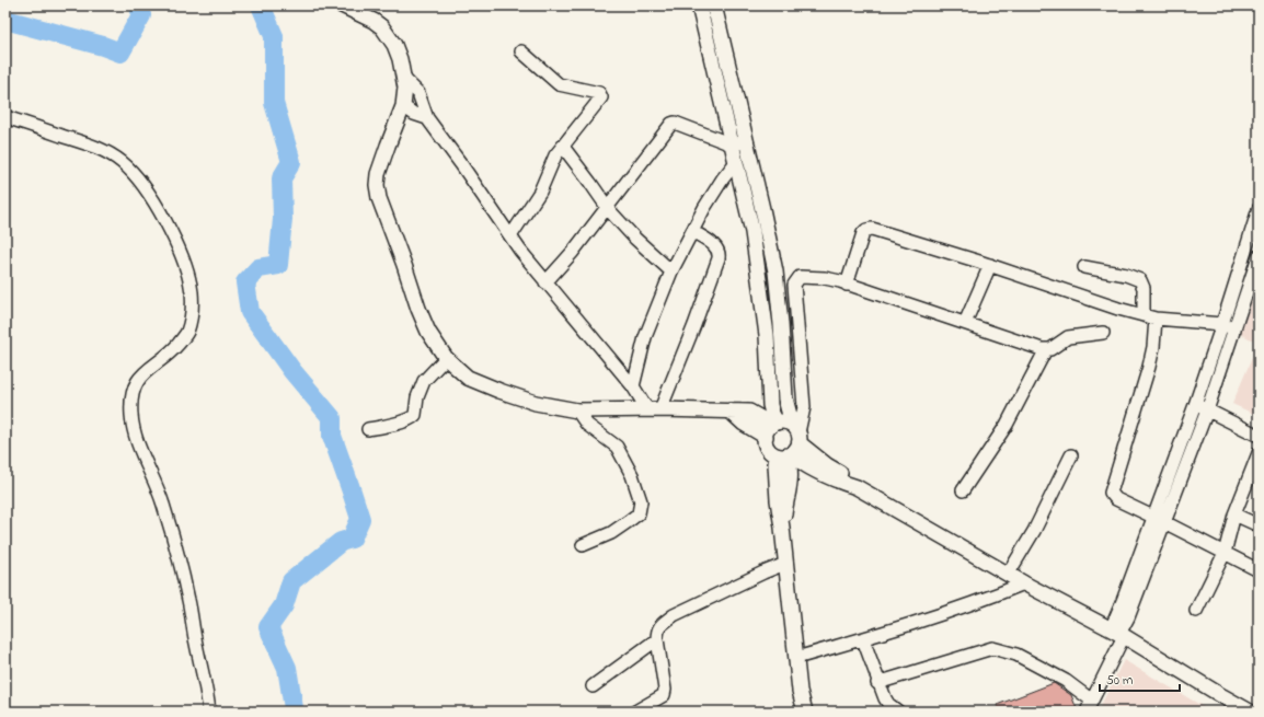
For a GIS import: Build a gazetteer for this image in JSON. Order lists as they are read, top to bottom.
{
  "scale_bar": "50 m"
}
